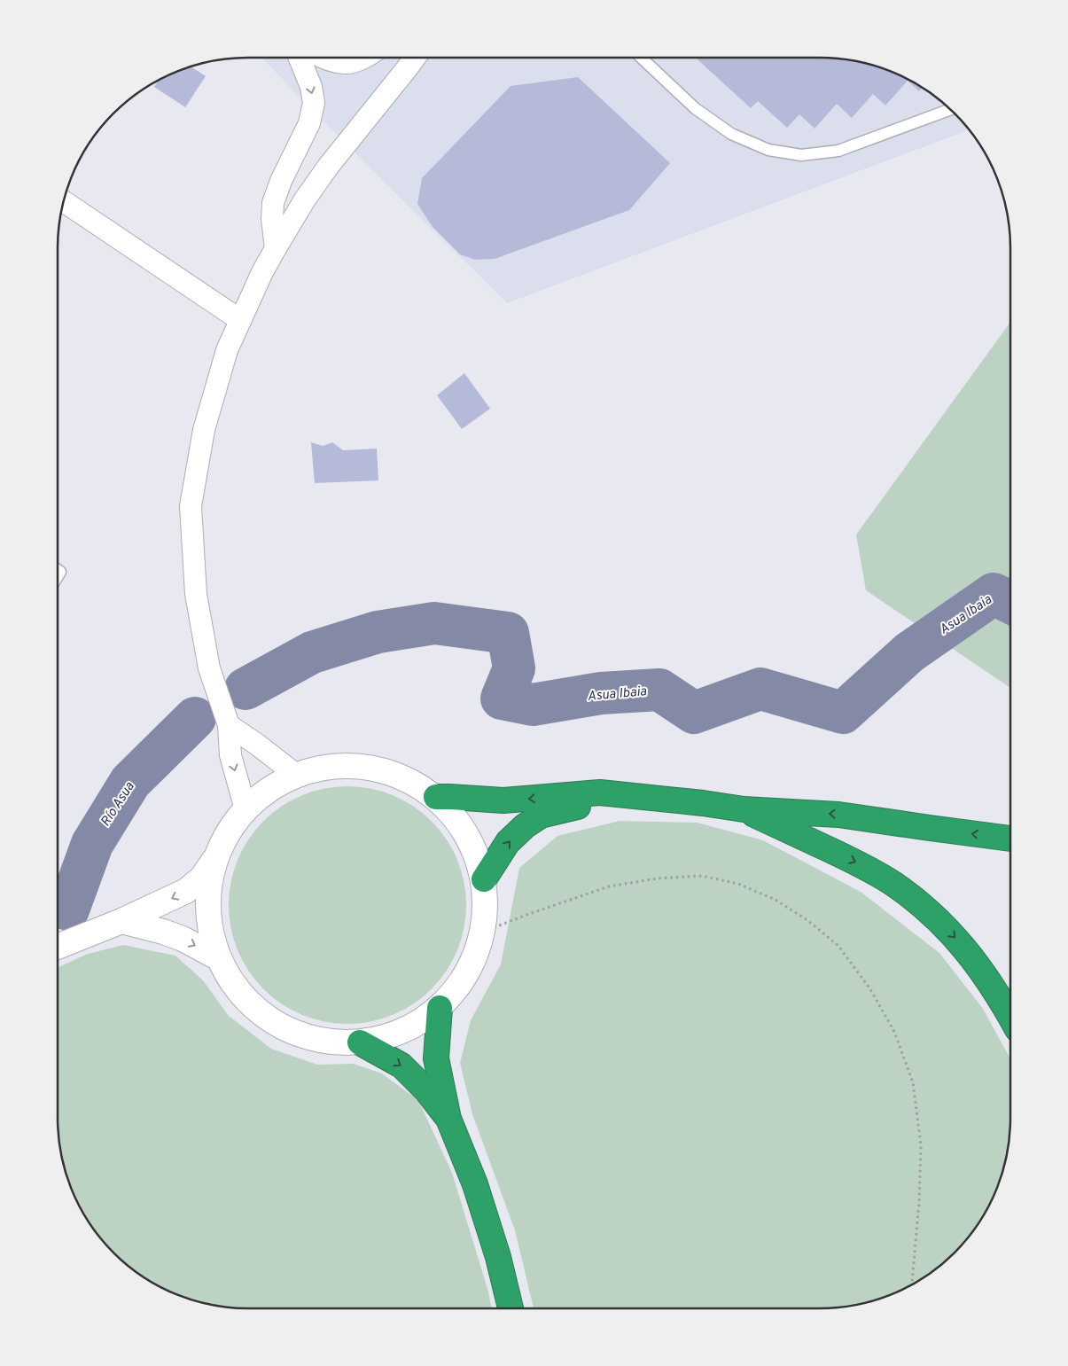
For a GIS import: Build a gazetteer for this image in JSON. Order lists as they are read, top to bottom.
{
  "water": ["Asua Ibaia", "Río Asua"]
}
